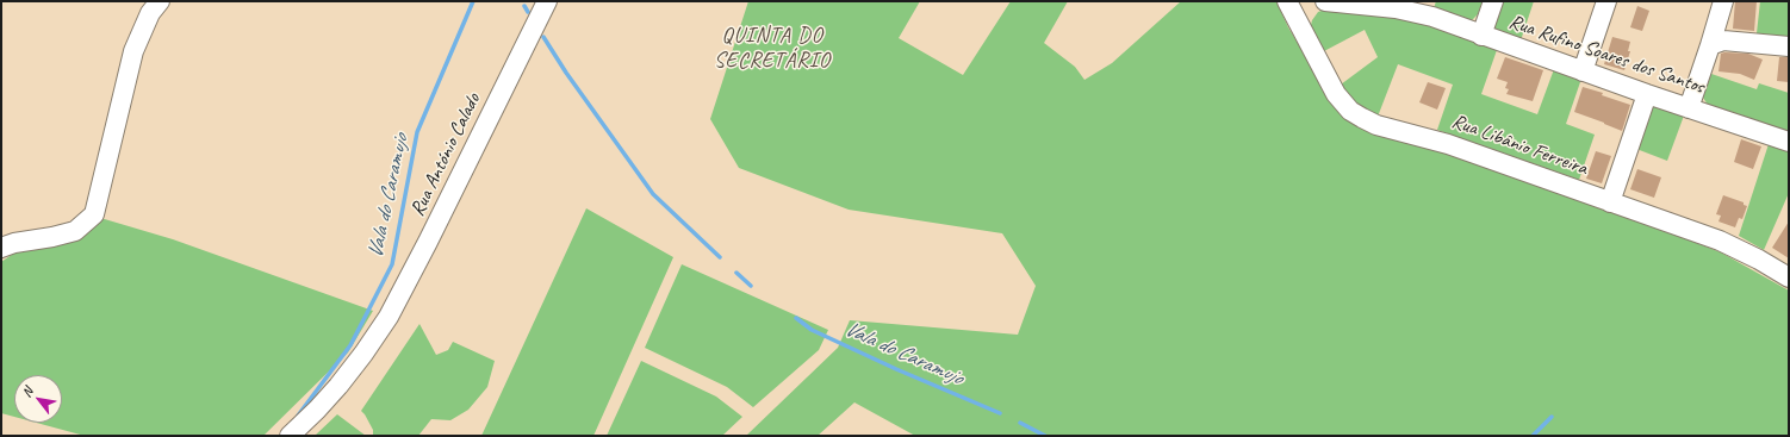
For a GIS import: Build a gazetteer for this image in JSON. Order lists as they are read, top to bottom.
{
  "streets": {
    "street": ["Rua Rufino Soares dos Santos", "Rua Libânio Ferreira", "Rua António Calado"]
  },
  "districts": ["QUINTA DO SECRETÁRIO"],
  "water": ["Vala do Caramujo"],
  "north": "top left"
}
